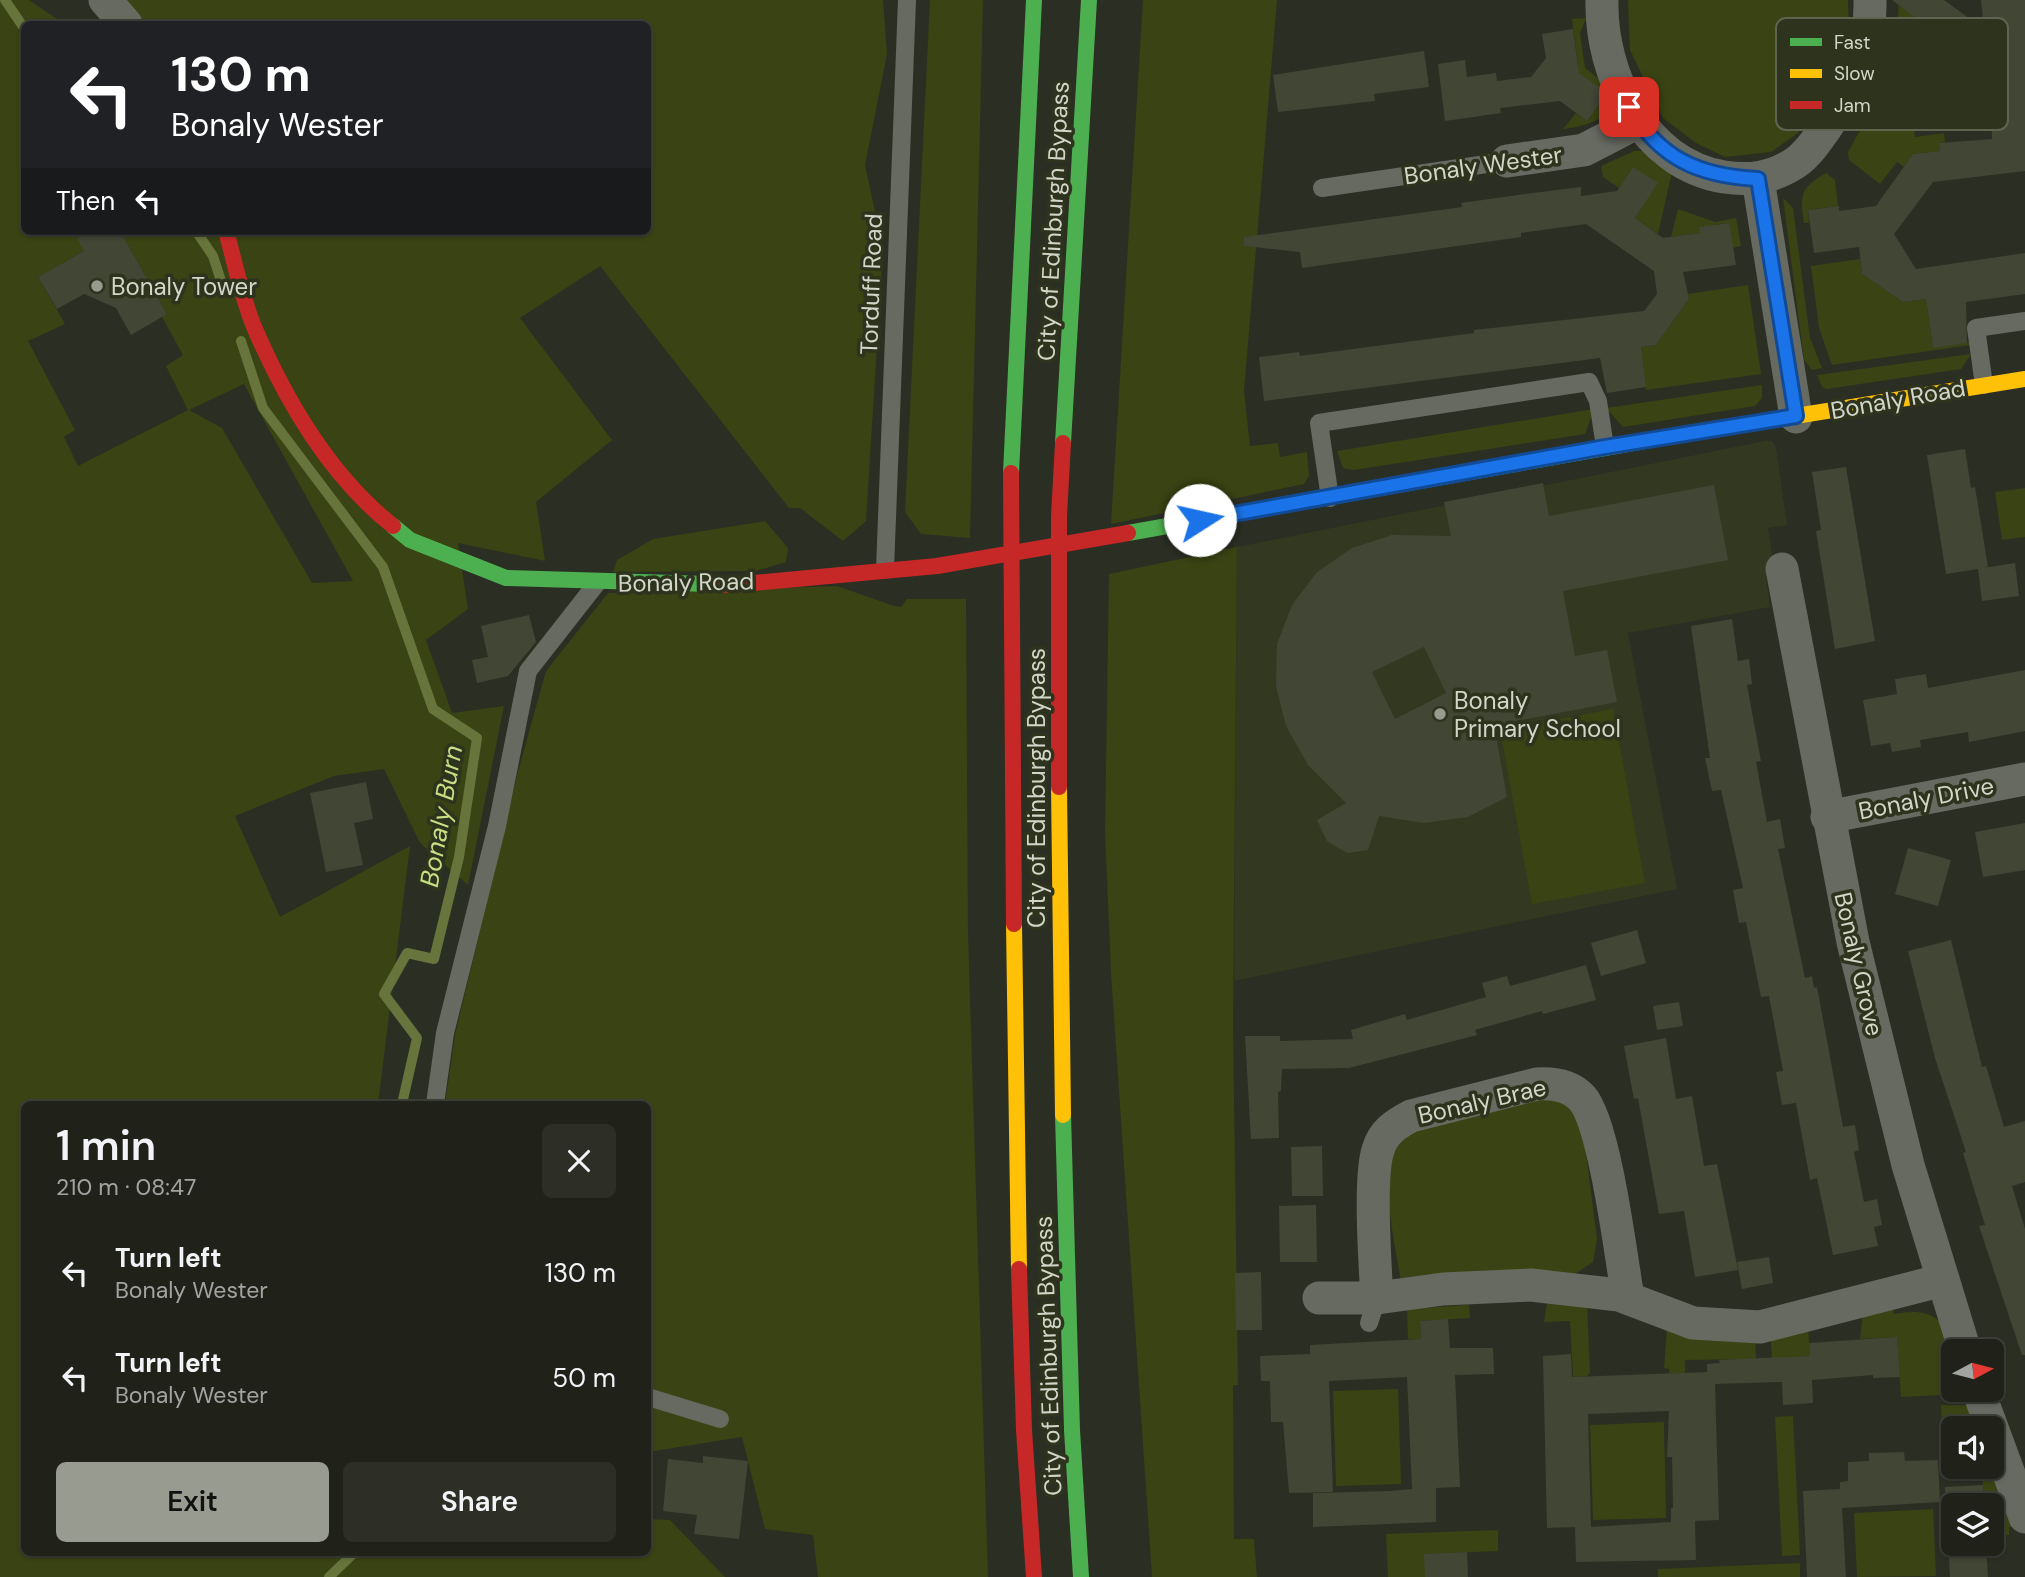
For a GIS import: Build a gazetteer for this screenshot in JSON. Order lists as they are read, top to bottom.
{
  "streets": {
    "main road": ["City of Edinburgh Bypass", "Bonaly Road"],
    "street": [
      "Bonaly Wester",
      "Bonaly Drive",
      "Bonaly Grove",
      "Bonaly Brae"
    ],
    "lane": ["Torduff Road"]
  },
  "crossings": [
    ["Torduff Road", "Bonaly Road"],
    ["Bonaly Drive", "Bonaly Grove"]
  ],
  "water": ["Bonaly Burn"],
  "places": ["Bonaly Tower", "Bonaly Primary School"],
  "legend": ["Fast", "Slow", "Jam"],
  "north": "right",
  "page": {
    "turn": ["130 m", "Bonaly Wester"],
    "then": "Then",
    "heading": ["1 min", "210 m · 08:47"],
    "list": [
      {
        "name": "Turn left",
        "note": "Bonaly Wester",
        "value": "130 m"
      },
      {
        "name": "Turn left",
        "note": "Bonaly Wester",
        "value": "50 m"
      }
    ],
    "buttons": ["Exit", "Share"]
  }
}
